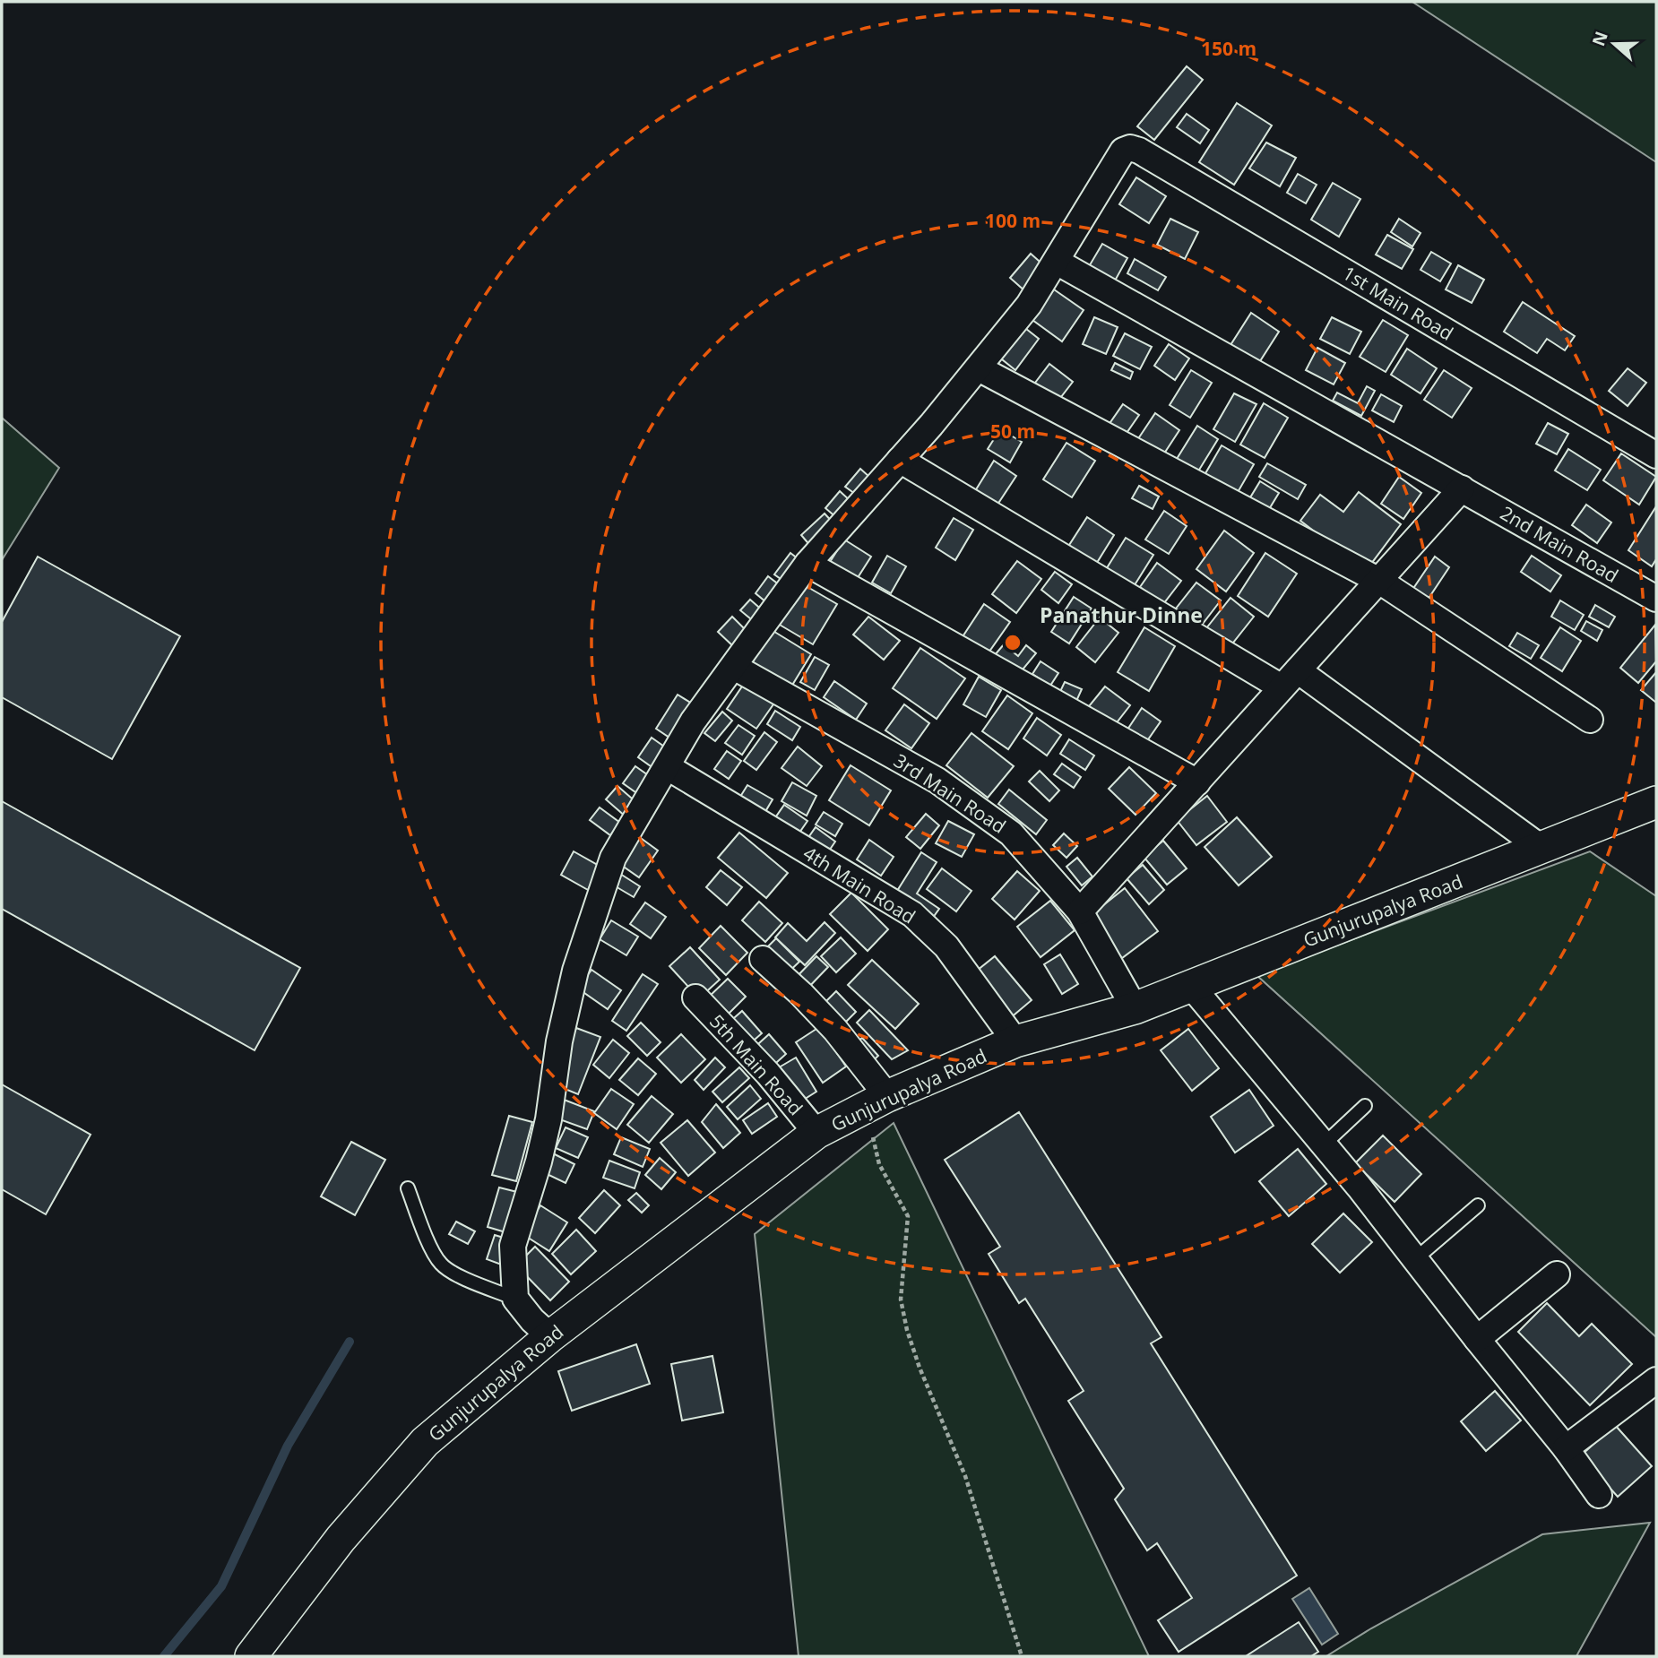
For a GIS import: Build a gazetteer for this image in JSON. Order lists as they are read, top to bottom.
{
  "streets": {
    "street": [
      "1st Main Road",
      "2nd Main Road",
      "3rd Main Road",
      "4th Main Road",
      "Gunjurupalya Road",
      "5th Main Road"
    ]
  },
  "crossings": [
    ["1st Main Road", "2nd Main Road"],
    ["3rd Main Road", "Gunjurupalya Road"],
    ["4th Main Road", "Gunjurupalya Road"],
    ["Gunjurupalya Road", "5th Main Road"]
  ],
  "districts": ["Panathur Dinne"],
  "north": "left",
  "rings": ["150 m", "100 m", "50 m"]
}
